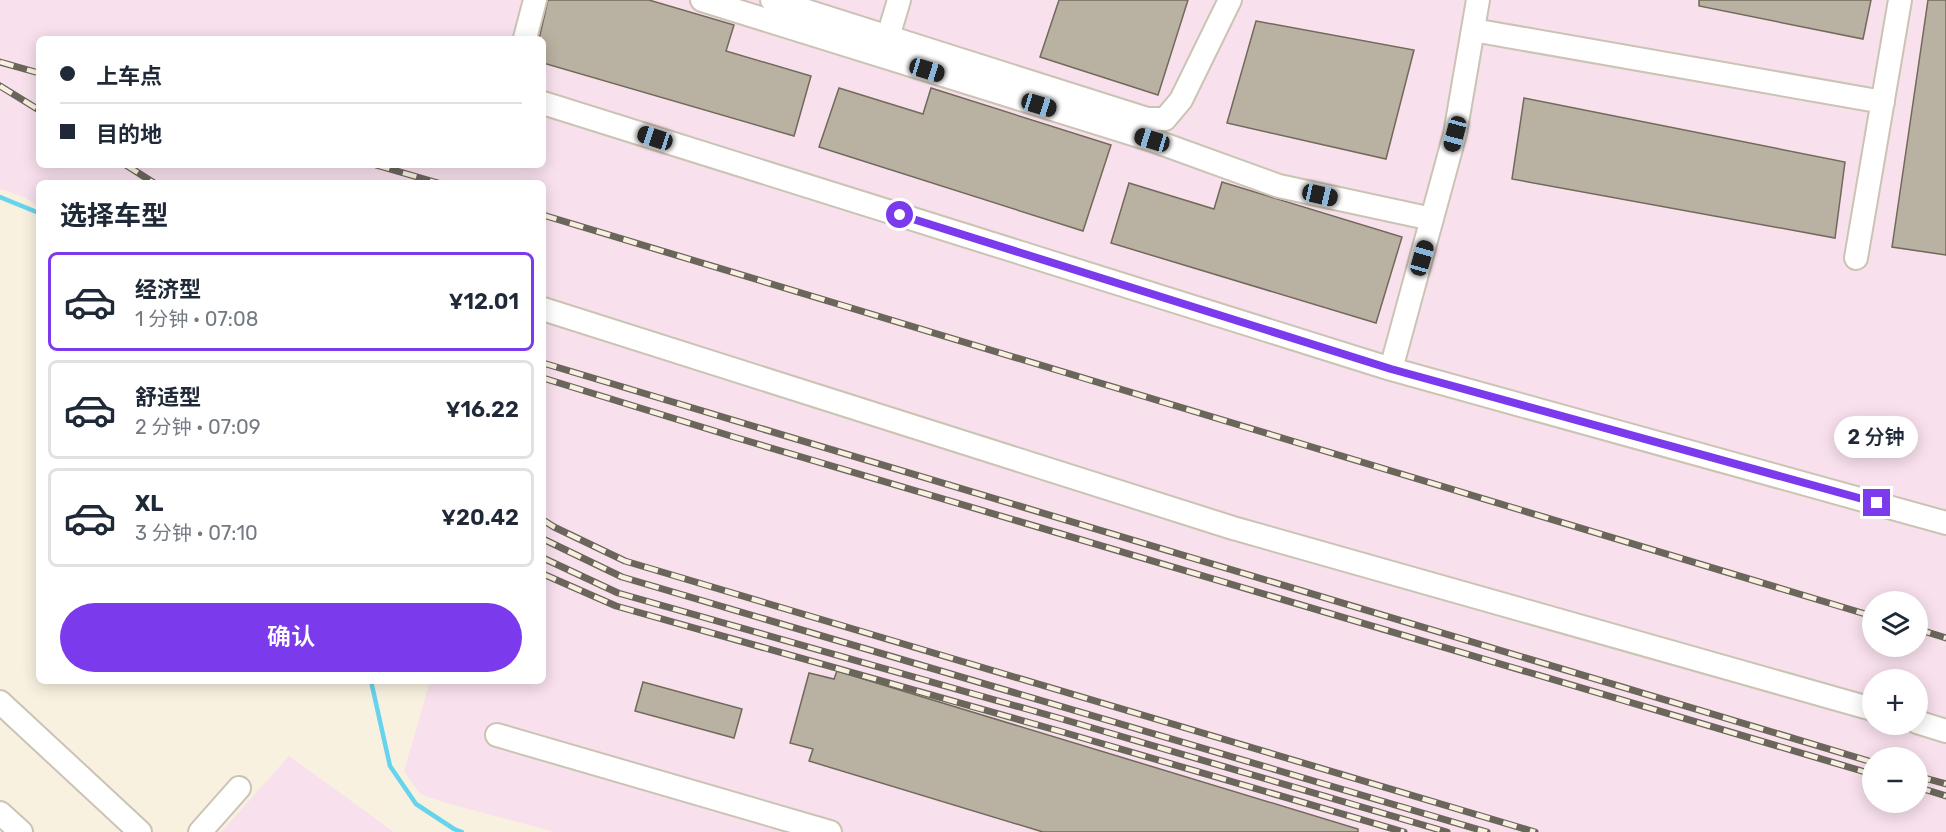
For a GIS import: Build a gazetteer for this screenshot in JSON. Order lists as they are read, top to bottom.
{
  "page": {
    "banner": ["上车点", "目的地"],
    "heading": "选择车型",
    "list": [
      {
        "name": "经济型",
        "note": "1 分钟 · 07:08",
        "value": "¥12.01"
      },
      {
        "name": "舒适型",
        "note": "2 分钟 · 07:09",
        "value": "¥16.22"
      },
      {
        "name": "XL",
        "note": "3 分钟 · 07:10",
        "value": "¥20.42"
      }
    ],
    "bubble": "2 分钟",
    "map_buttons": ["+", "−"],
    "buttons": "确认"
  }
}
